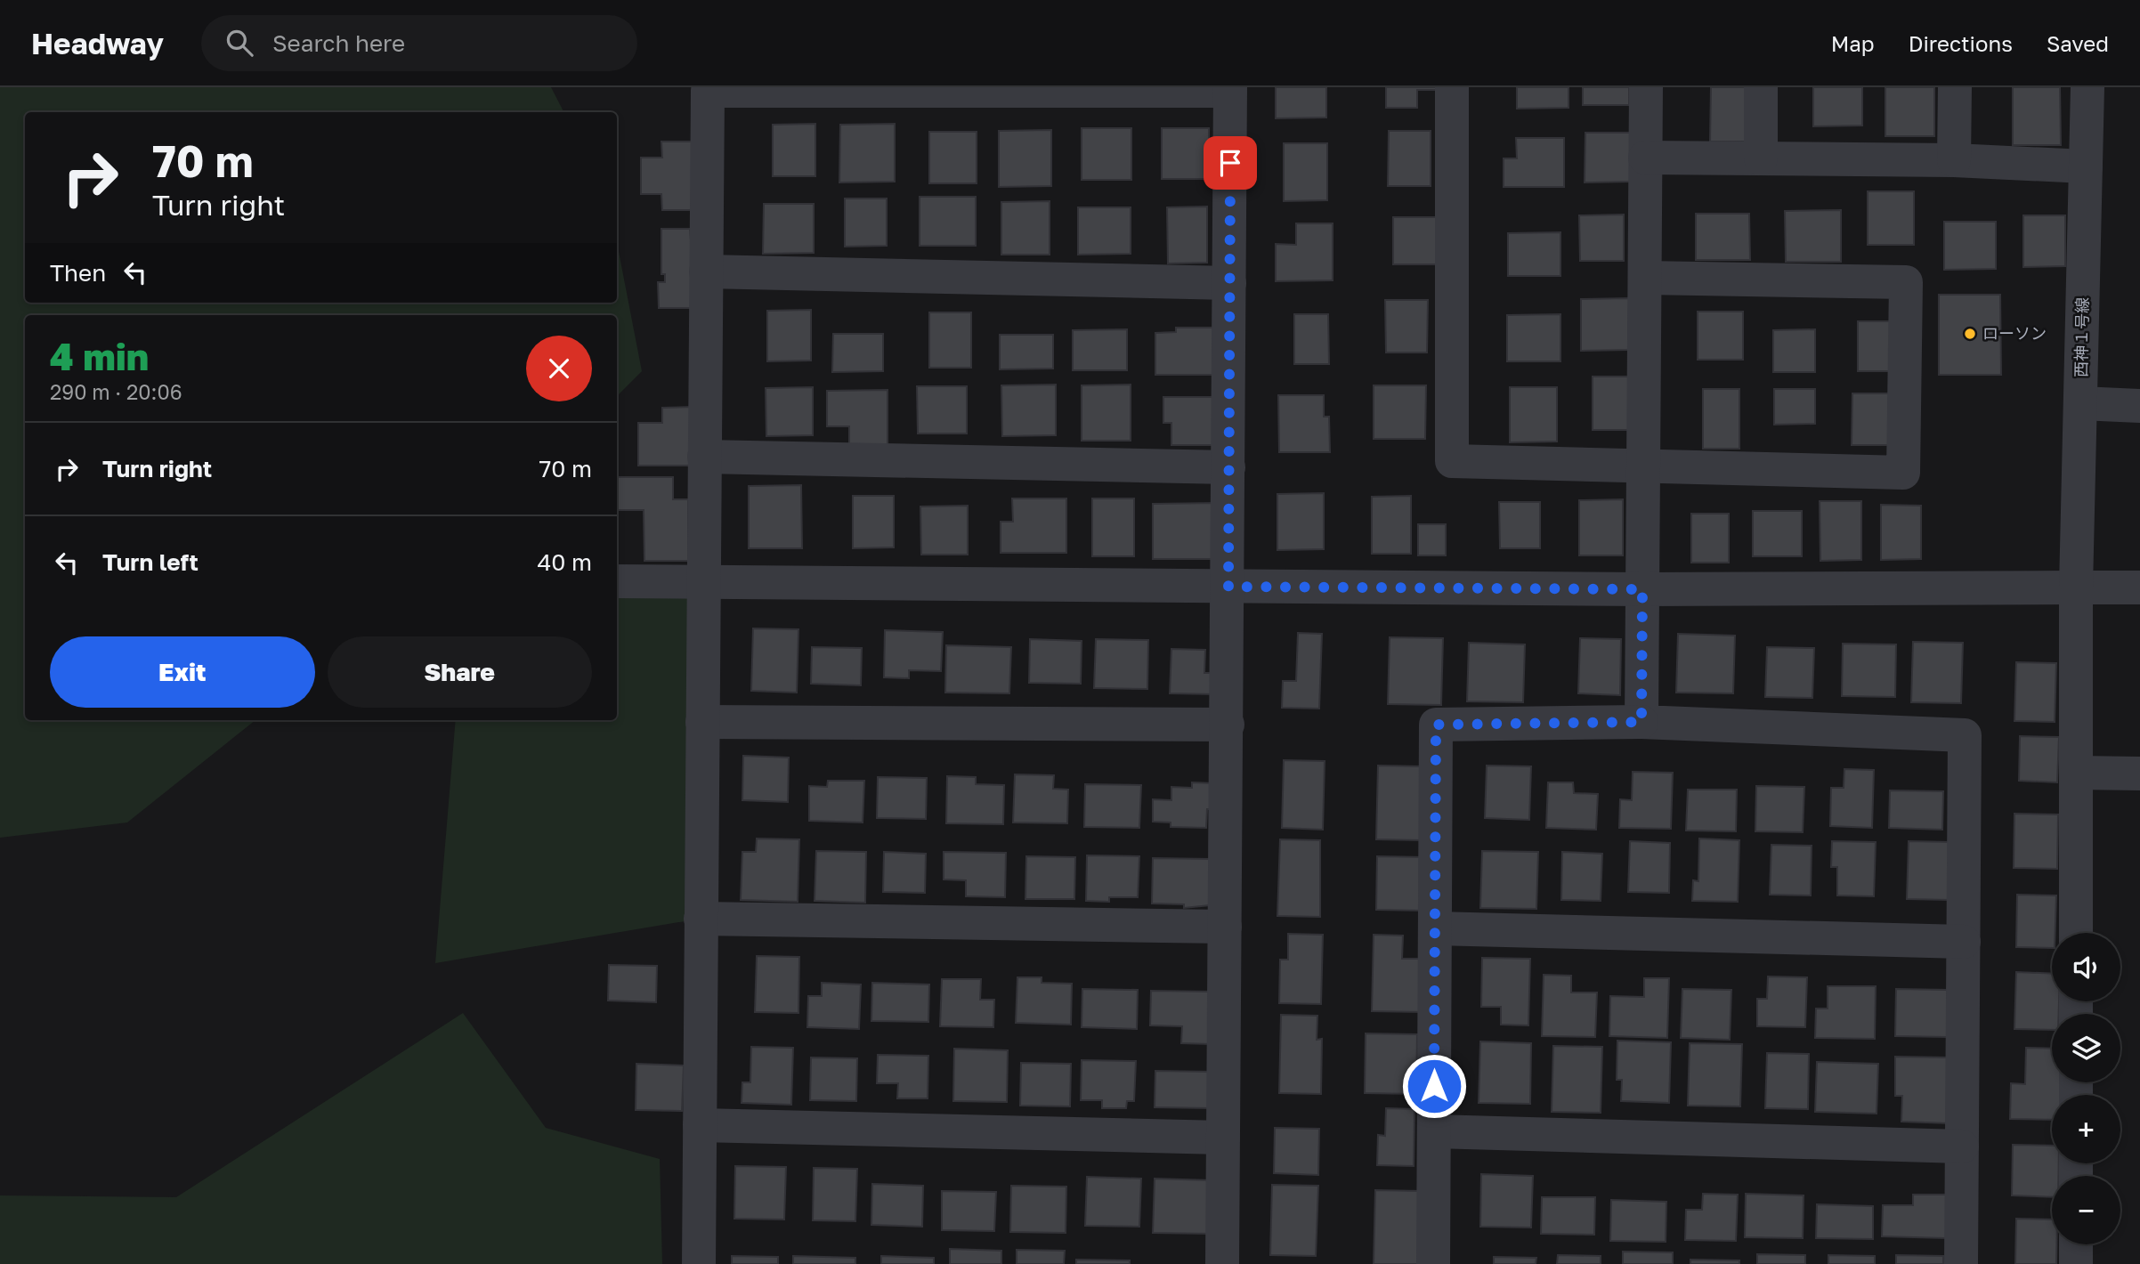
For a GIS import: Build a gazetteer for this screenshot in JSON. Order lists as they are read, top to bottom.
{
  "streets": {
    "street": ["西神１号線"]
  },
  "places": ["ローソン"],
  "page": {
    "header": "Headway",
    "search": "Search here",
    "nav": ["Map", "Directions", "Saved"],
    "turn": ["70 m", "Turn right"],
    "then": "Then",
    "heading": ["4 min", "290 m · 20:06"],
    "list": [
      {
        "name": "Turn right",
        "value": "70 m"
      },
      {
        "name": "Turn left",
        "value": "40 m"
      }
    ],
    "buttons": ["Exit", "Share"],
    "map_buttons": ["+", "−"]
  }
}
